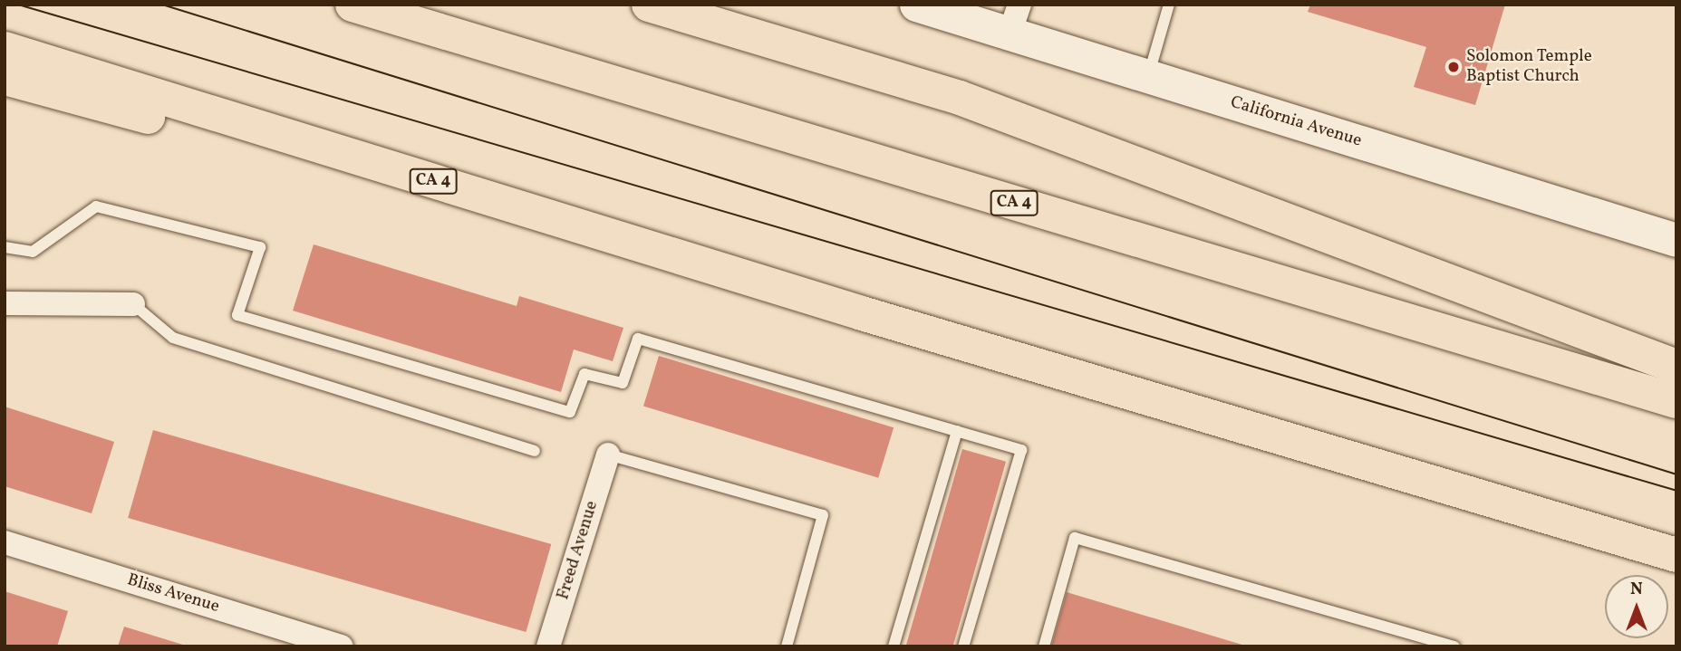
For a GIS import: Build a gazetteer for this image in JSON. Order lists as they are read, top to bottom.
{
  "streets": {
    "highway": ["CA 4"],
    "main road": ["California Avenue"],
    "street": ["Freed Avenue", "Bliss Avenue"]
  },
  "places": ["Solomon Temple Baptist Church"],
  "north": "top"
}
